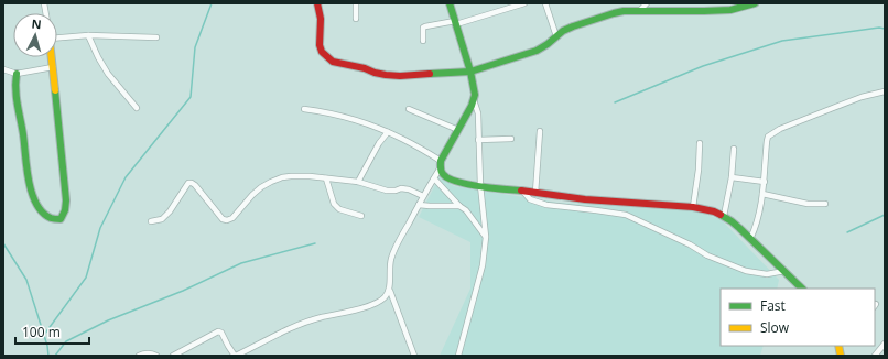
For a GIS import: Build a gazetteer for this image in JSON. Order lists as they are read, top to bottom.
{
  "legend": ["Fast", "Slow"],
  "scale_bar": "100 m",
  "north": "top"
}
